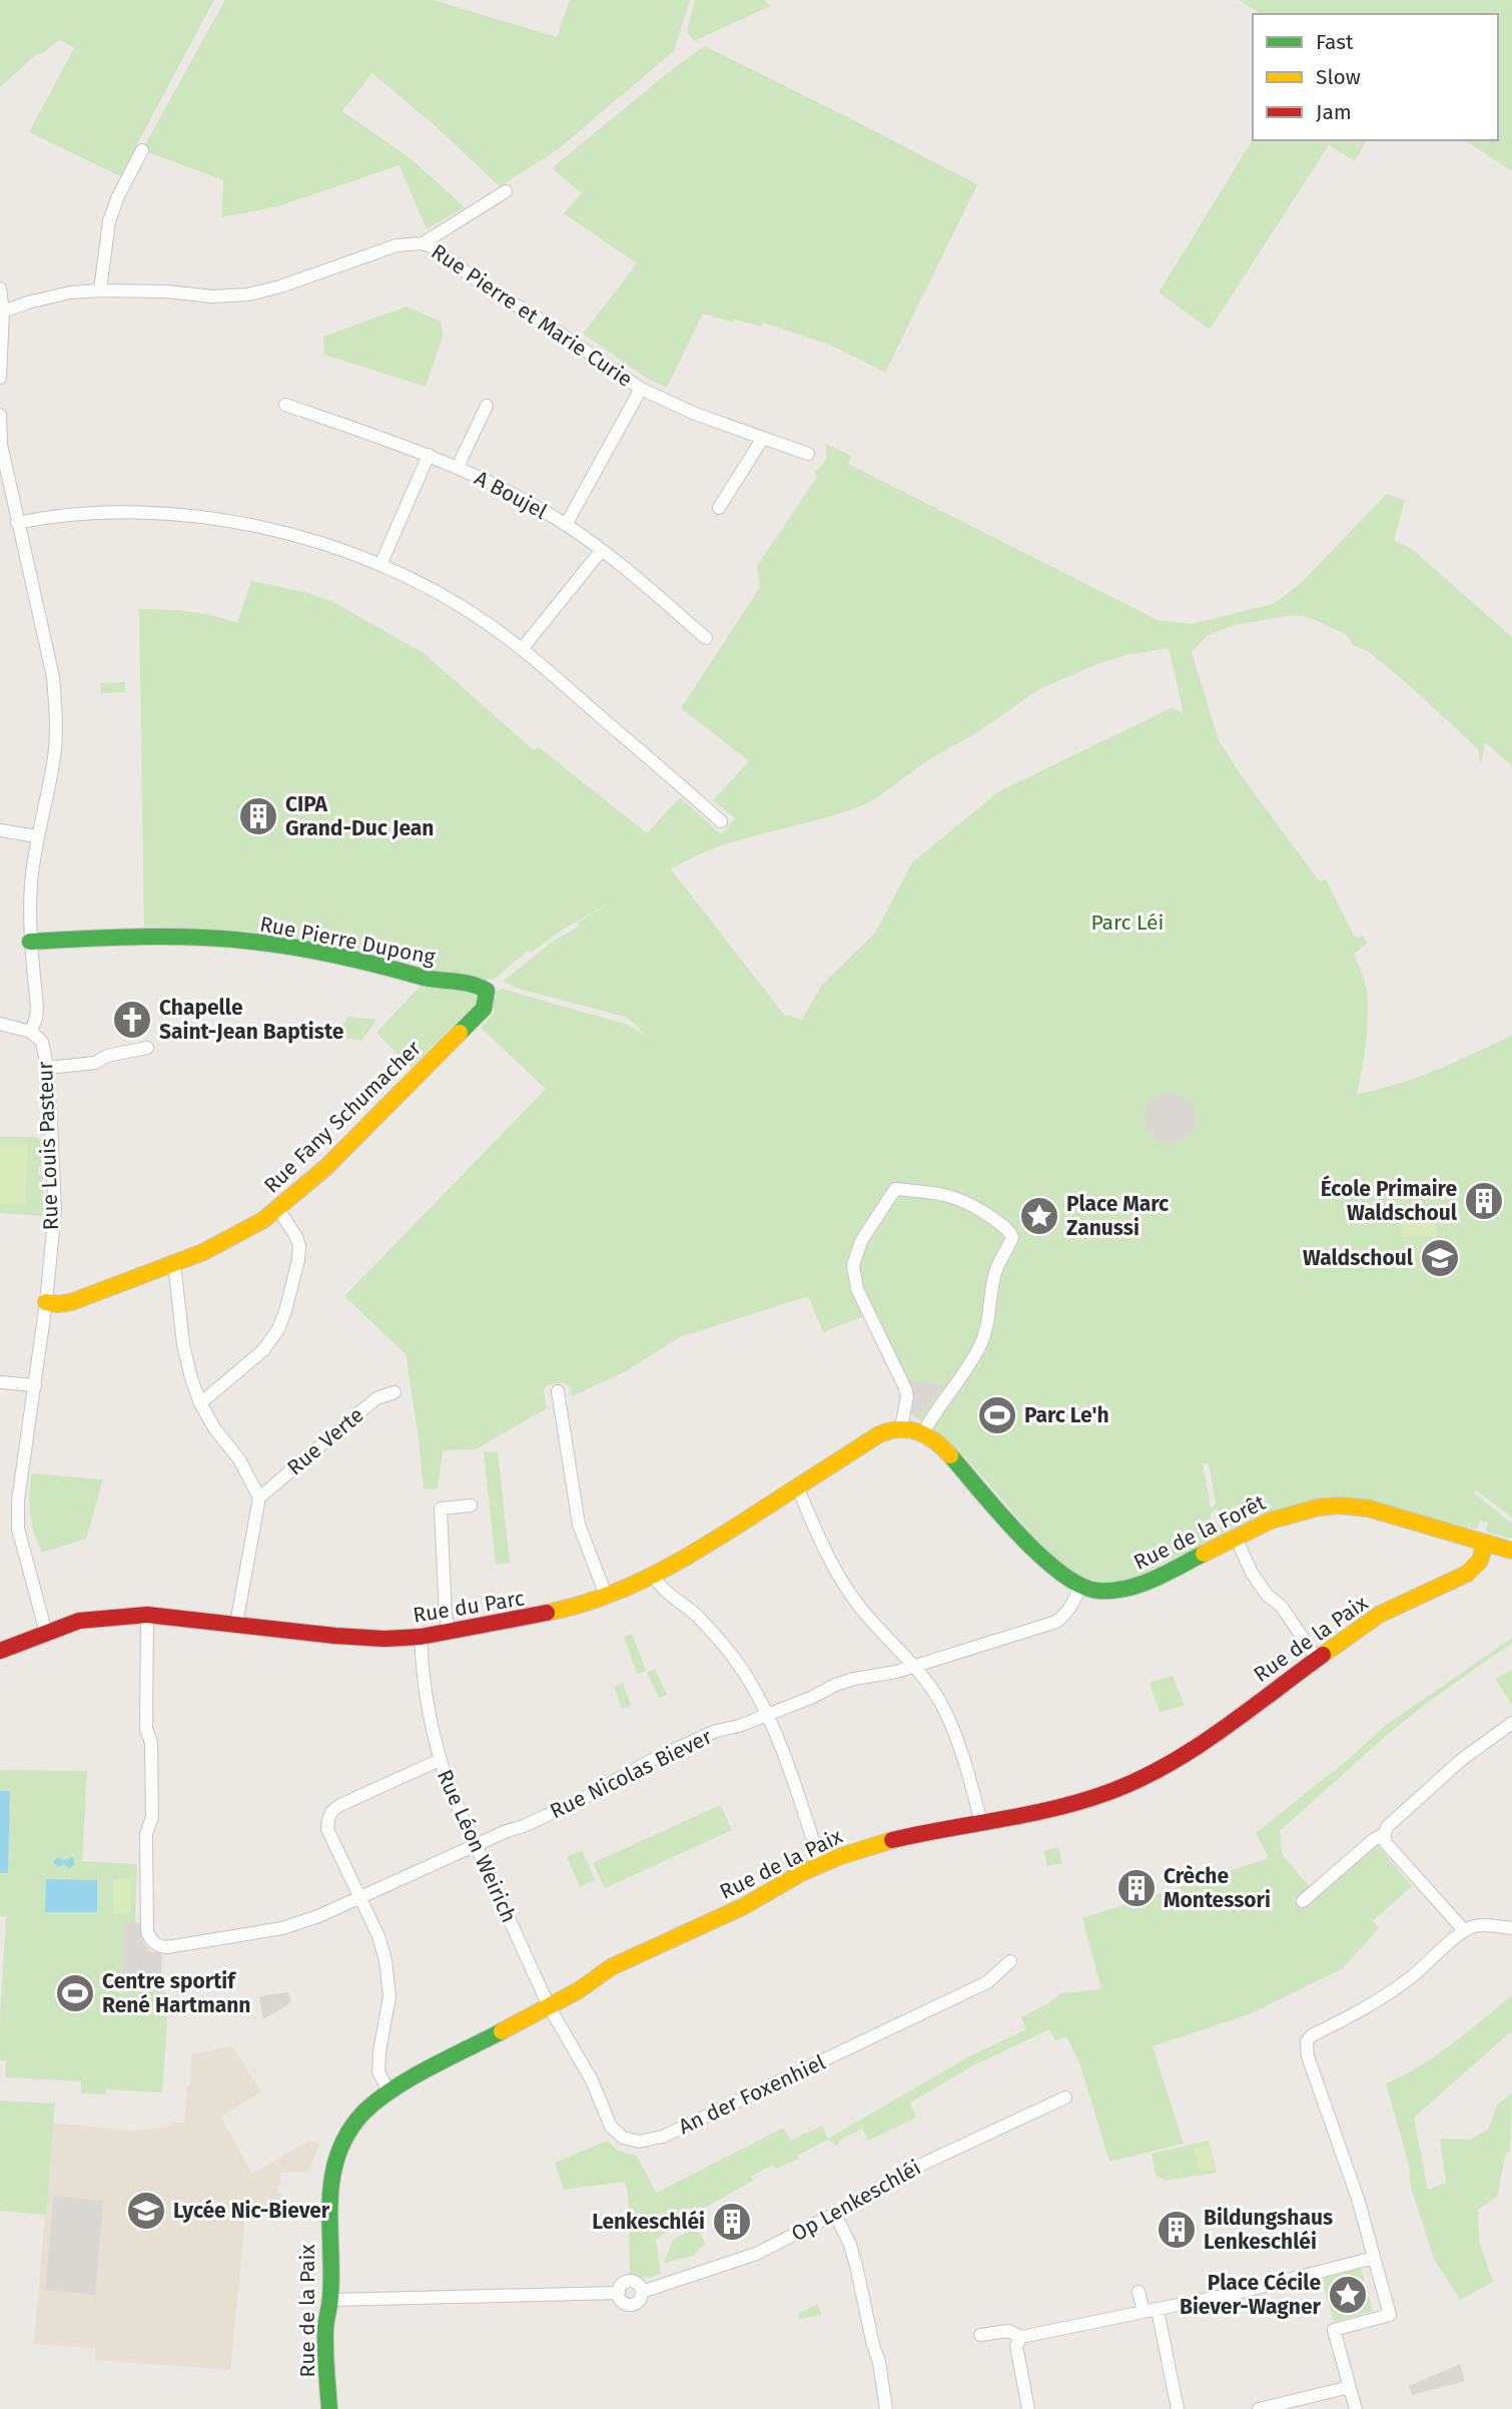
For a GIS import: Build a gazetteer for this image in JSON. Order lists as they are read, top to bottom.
{
  "streets": {
    "street": [
      "Rue Pierre et Marie Curie",
      "A Boujel",
      "Rue Pierre Dupong",
      "Rue Fany Schumacher",
      "Rue Louis Pasteur",
      "Rue Verte",
      "Rue de la Forêt",
      "Rue du Parc",
      "Rue de la Paix",
      "Rue Nicolas Biever",
      "Rue Léon Weirich",
      "An der Foxenhiel",
      "Op Lenkeschléi"
    ]
  },
  "crossings": [
    ["Rue Pierre Dupong", "Rue Fany Schumacher"],
    ["Rue Pierre Dupong", "Rue Louis Pasteur"],
    ["Rue Fany Schumacher", "Rue Louis Pasteur"],
    ["Rue Louis Pasteur", "Rue du Parc"],
    ["Rue de la Forêt", "Rue du Parc"],
    ["Rue de la Forêt", "Rue de la Paix"],
    ["Rue de la Forêt", "Rue Nicolas Biever"],
    ["Rue du Parc", "Rue Nicolas Biever"],
    ["Rue du Parc", "Rue Léon Weirich"],
    ["Rue de la Paix", "Rue Léon Weirich"],
    ["Rue de la Paix", "An der Foxenhiel"],
    ["Rue de la Paix", "Op Lenkeschléi"],
    ["Rue Nicolas Biever", "Rue Léon Weirich"],
    ["Rue Léon Weirich", "An der Foxenhiel"]
  ],
  "parks": ["Parc Léi"],
  "places": {
    "building": [
      "CIPA Grand-Duc Jean",
      "École Primaire Waldschoul",
      "Crèche Montessori",
      "Lenkeschléi",
      "Bildungshaus Lenkeschléi"
    ],
    "church": ["Chapelle Saint-Jean Baptiste"],
    "place": ["Place Marc Zanussi", "Place Cécile Biever-Wagner"],
    "school or university": ["Waldschoul", "Lycée Nic-Biever"],
    "sports": ["Parc Le'h", "Centre sportif René Hartmann"]
  },
  "legend": ["Fast", "Slow", "Jam"]
}
